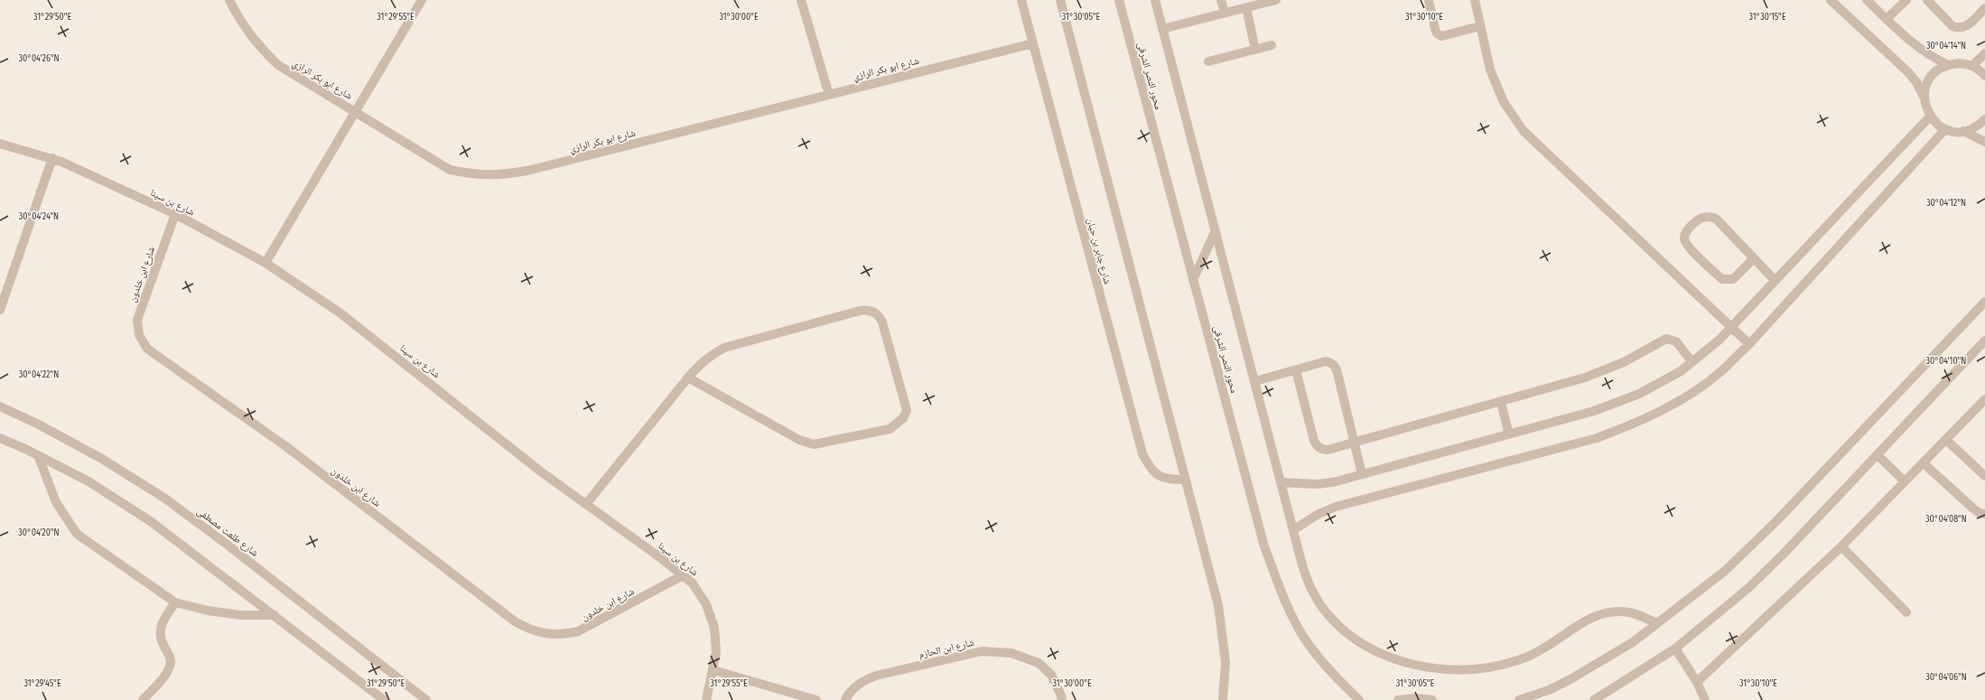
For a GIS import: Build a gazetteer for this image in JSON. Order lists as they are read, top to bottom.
{
  "streets": {
    "street": [
      "شارع ابو بكر الرازي",
      "محور النصر الشرقى",
      "شارع بن سينا",
      "شارع جابر بن حيان",
      "شارع ابن خلدون",
      "شارع طلعت مصطفى",
      "شارع ابن الحازم"
    ]
  },
  "crossings": [
    ["شارع ابو بكر الرازي", "شارع جابر بن حيان"],
    ["شارع بن سينا", "شارع ابن خلدون"]
  ],
  "coordinates": [
    "31°29'50\"E",
    "31°29'55\"E",
    "31°30'00\"E",
    "31°30'10\"E",
    "31°30'15\"E",
    "31°30'05\"E",
    "30°04'14\"N",
    "30°04'26\"N",
    "30°04'12\"N",
    "30°04'24\"N",
    "30°04'10\"N",
    "30°04'22\"N",
    "30°04'08\"N",
    "30°04'20\"N",
    "30°04'06\"N",
    "31°29'45\"E"
  ]
}
